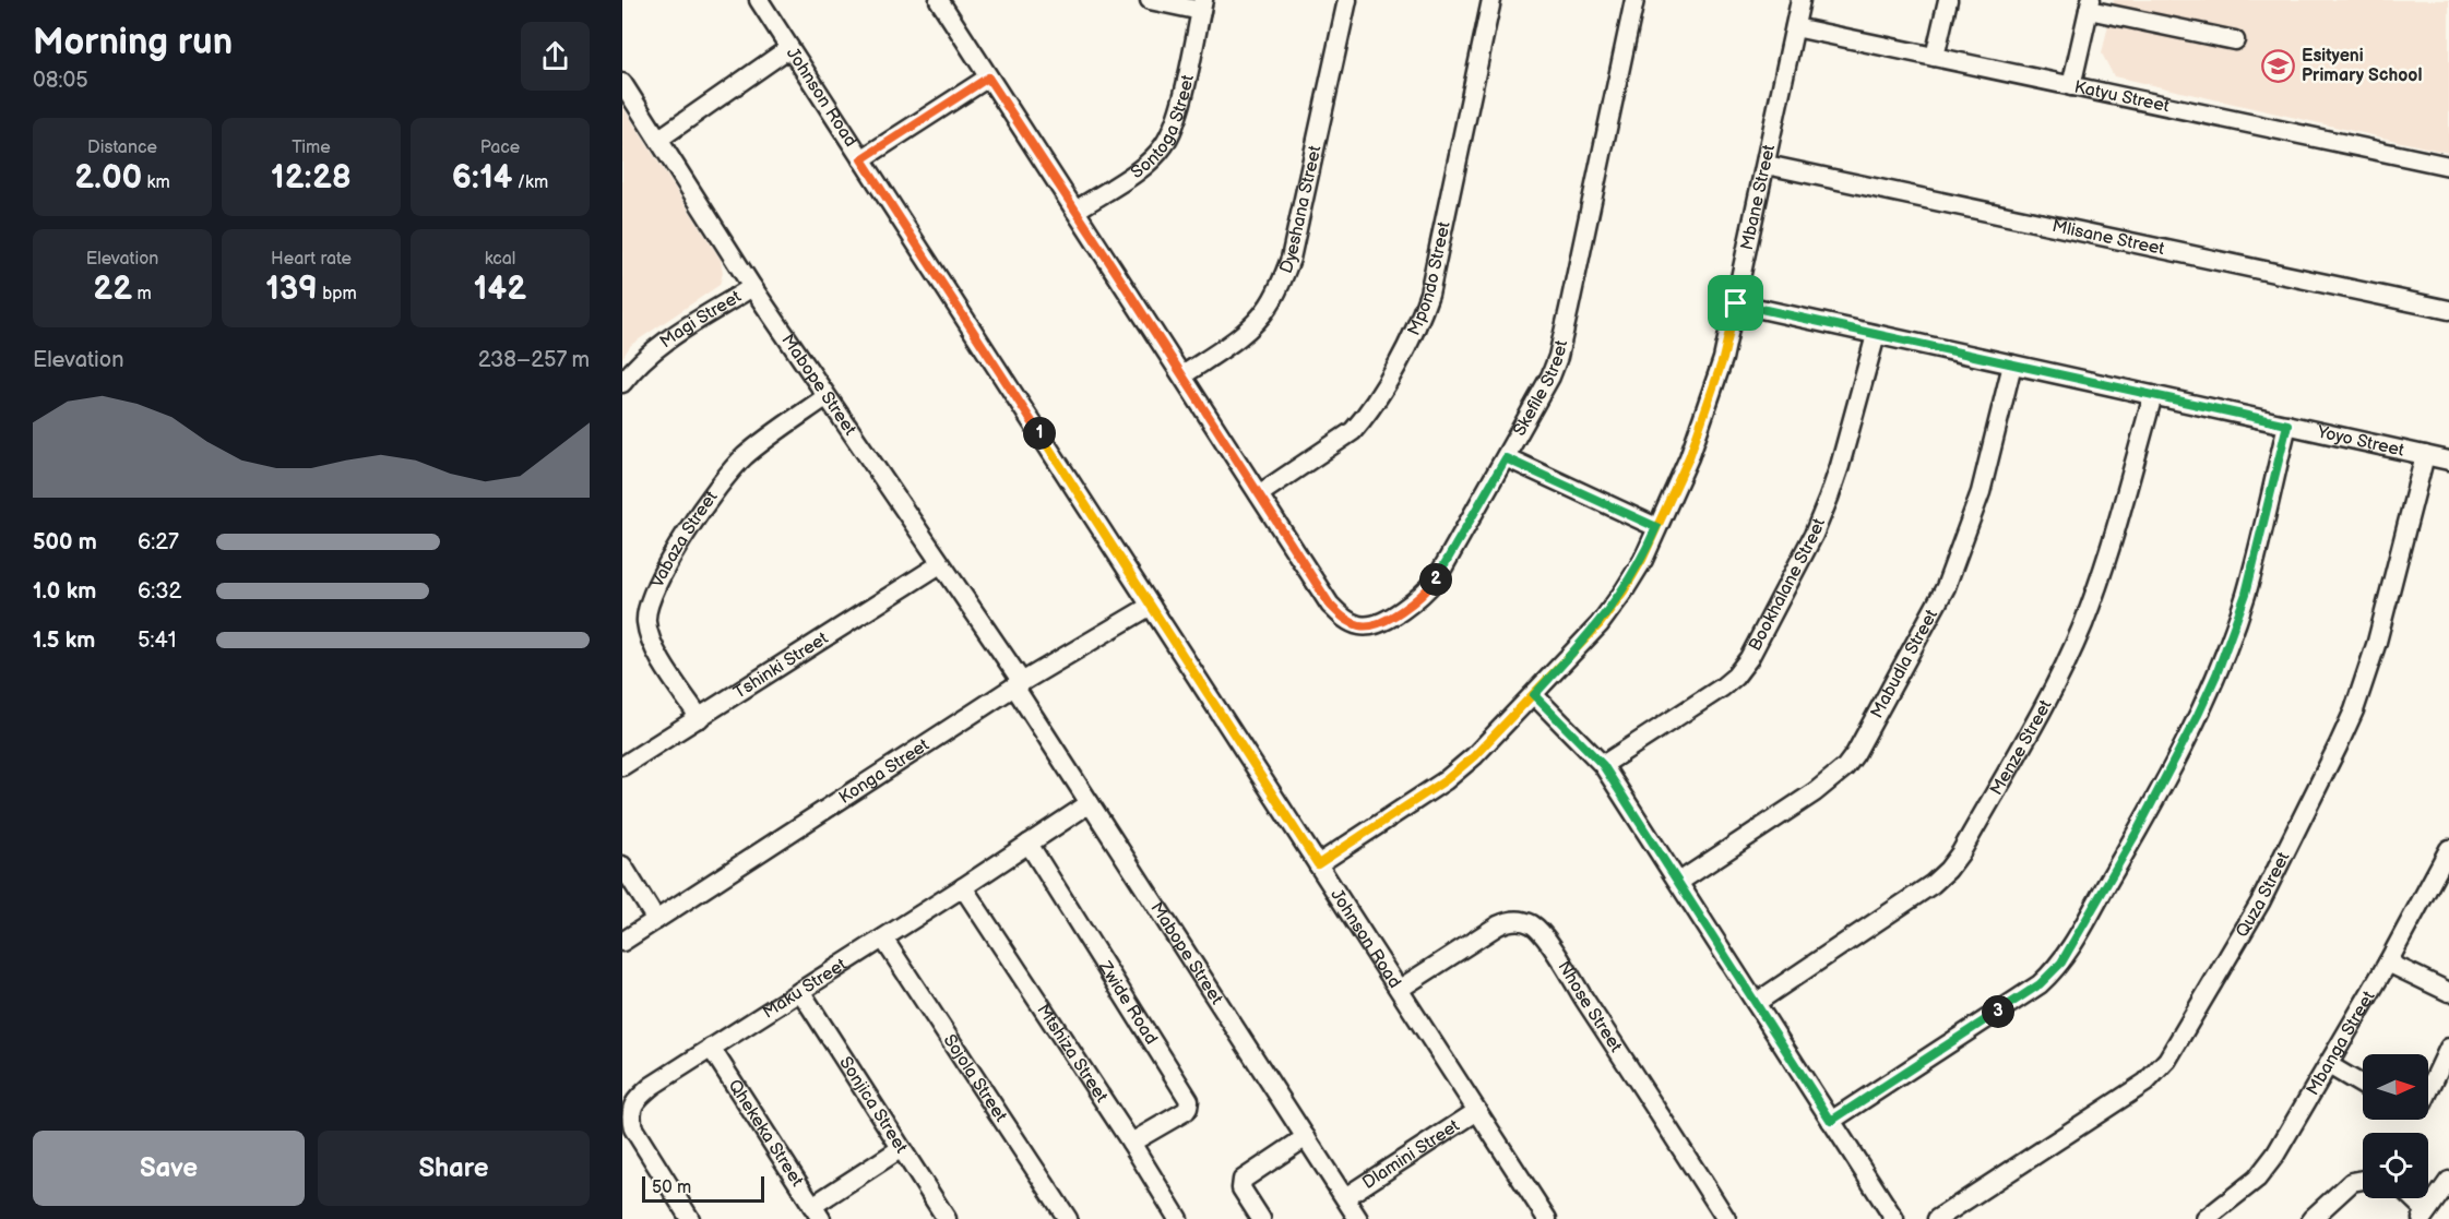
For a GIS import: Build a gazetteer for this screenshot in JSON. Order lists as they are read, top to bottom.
{
  "streets": {
    "street": [
      "Katyu Street",
      "Johnson Road",
      "Sontoga Street",
      "Mbane Street",
      "Dyeshana Street",
      "Mlisane Street",
      "Mpondo Street",
      "Magi Street",
      "Mabope Street",
      "Skefile Street",
      "Yoyo Street",
      "Vabaza Street",
      "Bookhalane Street",
      "Mabudla Street",
      "Tshinki Street",
      "Menze Street",
      "Konga Street",
      "Quza Street",
      "Maku Street",
      "Zwide Road",
      "Nhose Street",
      "Mbanga Street",
      "Mtshiza Street",
      "Sojola Street",
      "Sonjica Street",
      "Qhekeka Street",
      "Dlamini Street"
    ]
  },
  "crossings": [
    ["Katyu Street", "Mbane Street"],
    ["Johnson Road", "Mbane Street"],
    ["Johnson Road", "Konga Street"],
    ["Johnson Road", "Nhose Street"],
    ["Johnson Road", "Dlamini Street"],
    ["Sontoga Street", "Skefile Street"],
    ["Mbane Street", "Mlisane Street"],
    ["Mbane Street", "Yoyo Street"],
    ["Dyeshana Street", "Skefile Street"],
    ["Mpondo Street", "Skefile Street"],
    ["Magi Street", "Mabope Street"],
    ["Mabope Street", "Vabaza Street"],
    ["Mabope Street", "Tshinki Street"],
    ["Mabope Street", "Konga Street"],
    ["Mabope Street", "Maku Street"],
    ["Mabope Street", "Dlamini Street"],
    ["Yoyo Street", "Bookhalane Street"],
    ["Yoyo Street", "Mabudla Street"],
    ["Yoyo Street", "Menze Street"],
    ["Yoyo Street", "Quza Street"],
    ["Vabaza Street", "Tshinki Street"],
    ["Maku Street", "Zwide Road"],
    ["Maku Street", "Mtshiza Street"],
    ["Maku Street", "Sojola Street"],
    ["Maku Street", "Sonjica Street"],
    ["Maku Street", "Qhekeka Street"],
    ["Zwide Road", "Mtshiza Street"]
  ],
  "places": {
    "school or university": ["Esityeni Primary School"]
  },
  "scale_bar": "50 m",
  "north": "right",
  "page": {
    "heading": ["Morning run", "08:05"],
    "stats": [
      ["Distance", "2.00 km"],
      ["Time", "12:28"],
      ["Pace", "6:14 /km"],
      ["Elevation", "22 m"],
      ["Heart rate", "139 bpm"],
      ["kcal", "142"]
    ],
    "chart": ["Elevation", "238–257 m"],
    "pins": ["1", "2", "3"],
    "list": [
      {
        "name": "500 m",
        "note": "6:27"
      },
      {
        "name": "1.0 km",
        "note": "6:32"
      },
      {
        "name": "1.5 km",
        "note": "5:41"
      }
    ],
    "buttons": ["Save", "Share"],
    "scale": "50 m"
  }
}
